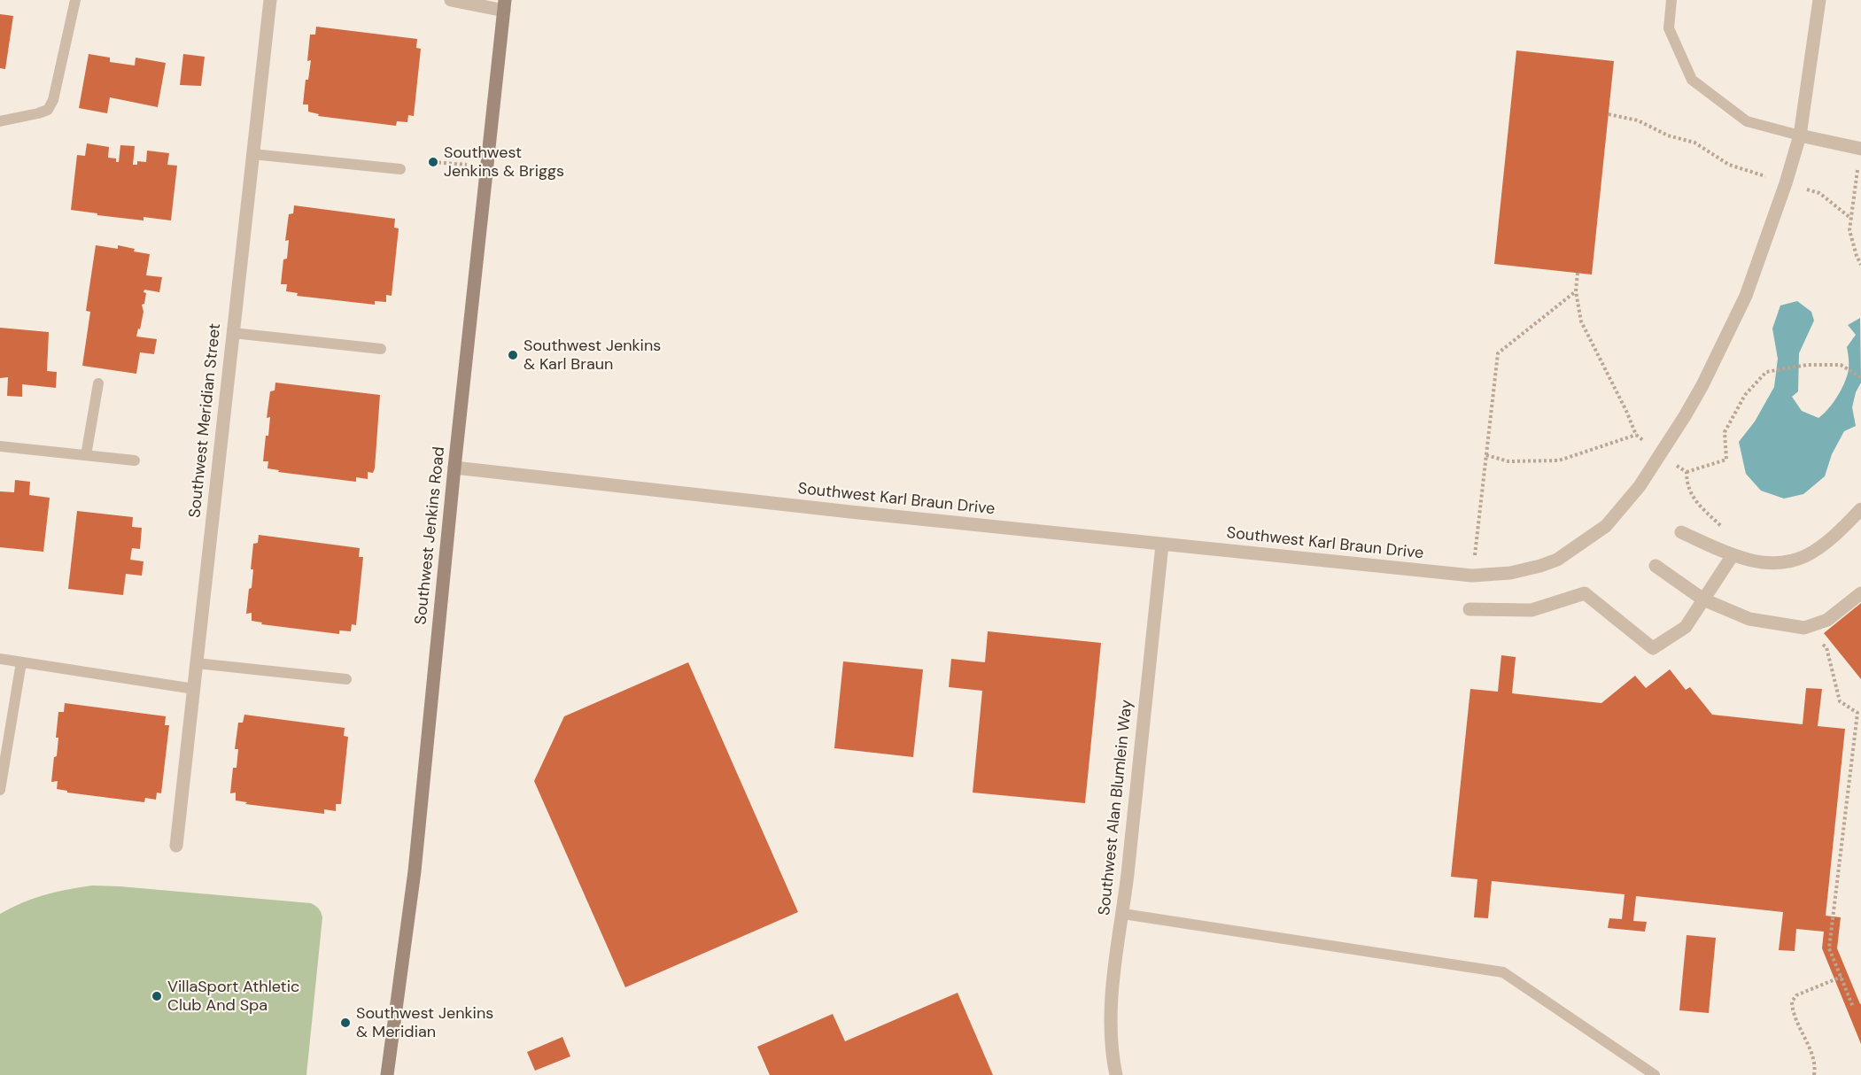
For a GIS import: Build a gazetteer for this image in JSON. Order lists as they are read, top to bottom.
{
  "streets": {
    "main road": ["Southwest Jenkins Road"],
    "street": ["Southwest Meridian Street", "Southwest Karl Braun Drive", "Southwest Alan Blumlein Way"]
  },
  "crossings": [
    ["Southwest Karl Braun Drive", "Southwest Jenkins Road"],
    ["Southwest Karl Braun Drive", "Southwest Alan Blumlein Way"]
  ],
  "places": [
    "Southwest Jenkins & Briggs",
    "Southwest Jenkins & Karl Braun",
    "VillaSport Athletic Club And Spa",
    "Southwest Jenkins & Meridian"
  ]
}
